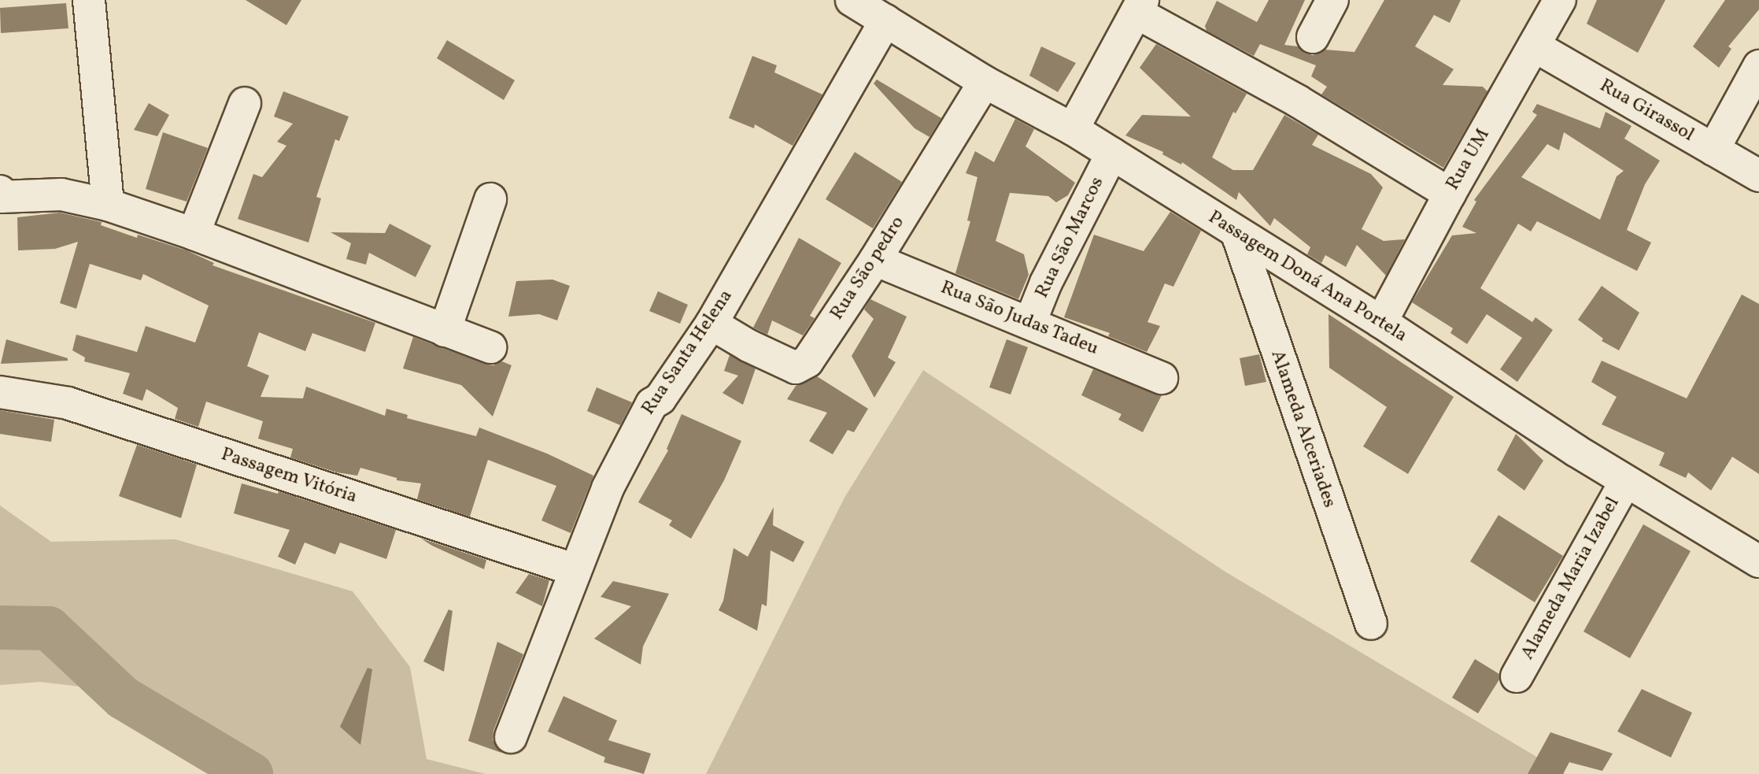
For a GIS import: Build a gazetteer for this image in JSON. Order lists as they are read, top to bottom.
{
  "streets": {
    "street": [
      "Rua Girassol",
      "Rua UM",
      "Rua São Marcos",
      "Rua São pedro",
      "Passagem Doná Ana Portela",
      "Rua São Judas Tadeu",
      "Rua Santa Helena",
      "Alameda Alceriades",
      "Passagem Vitória",
      "Alameda Maria Izabel"
    ]
  },
  "crossings": [
    ["Rua Girassol", "Rua UM"],
    ["Rua UM", "Passagem Doná Ana Portela"],
    ["Rua São Marcos", "Passagem Doná Ana Portela"],
    ["Rua São Marcos", "Rua São Judas Tadeu"],
    ["Rua São pedro", "Passagem Doná Ana Portela"],
    ["Rua São pedro", "Rua São Judas Tadeu"],
    ["Rua São pedro", "Rua Santa Helena"],
    ["Passagem Doná Ana Portela", "Rua Santa Helena"],
    ["Passagem Doná Ana Portela", "Alameda Alceriades"],
    ["Passagem Doná Ana Portela", "Alameda Maria Izabel"],
    ["Rua Santa Helena", "Passagem Vitória"]
  ]
}
